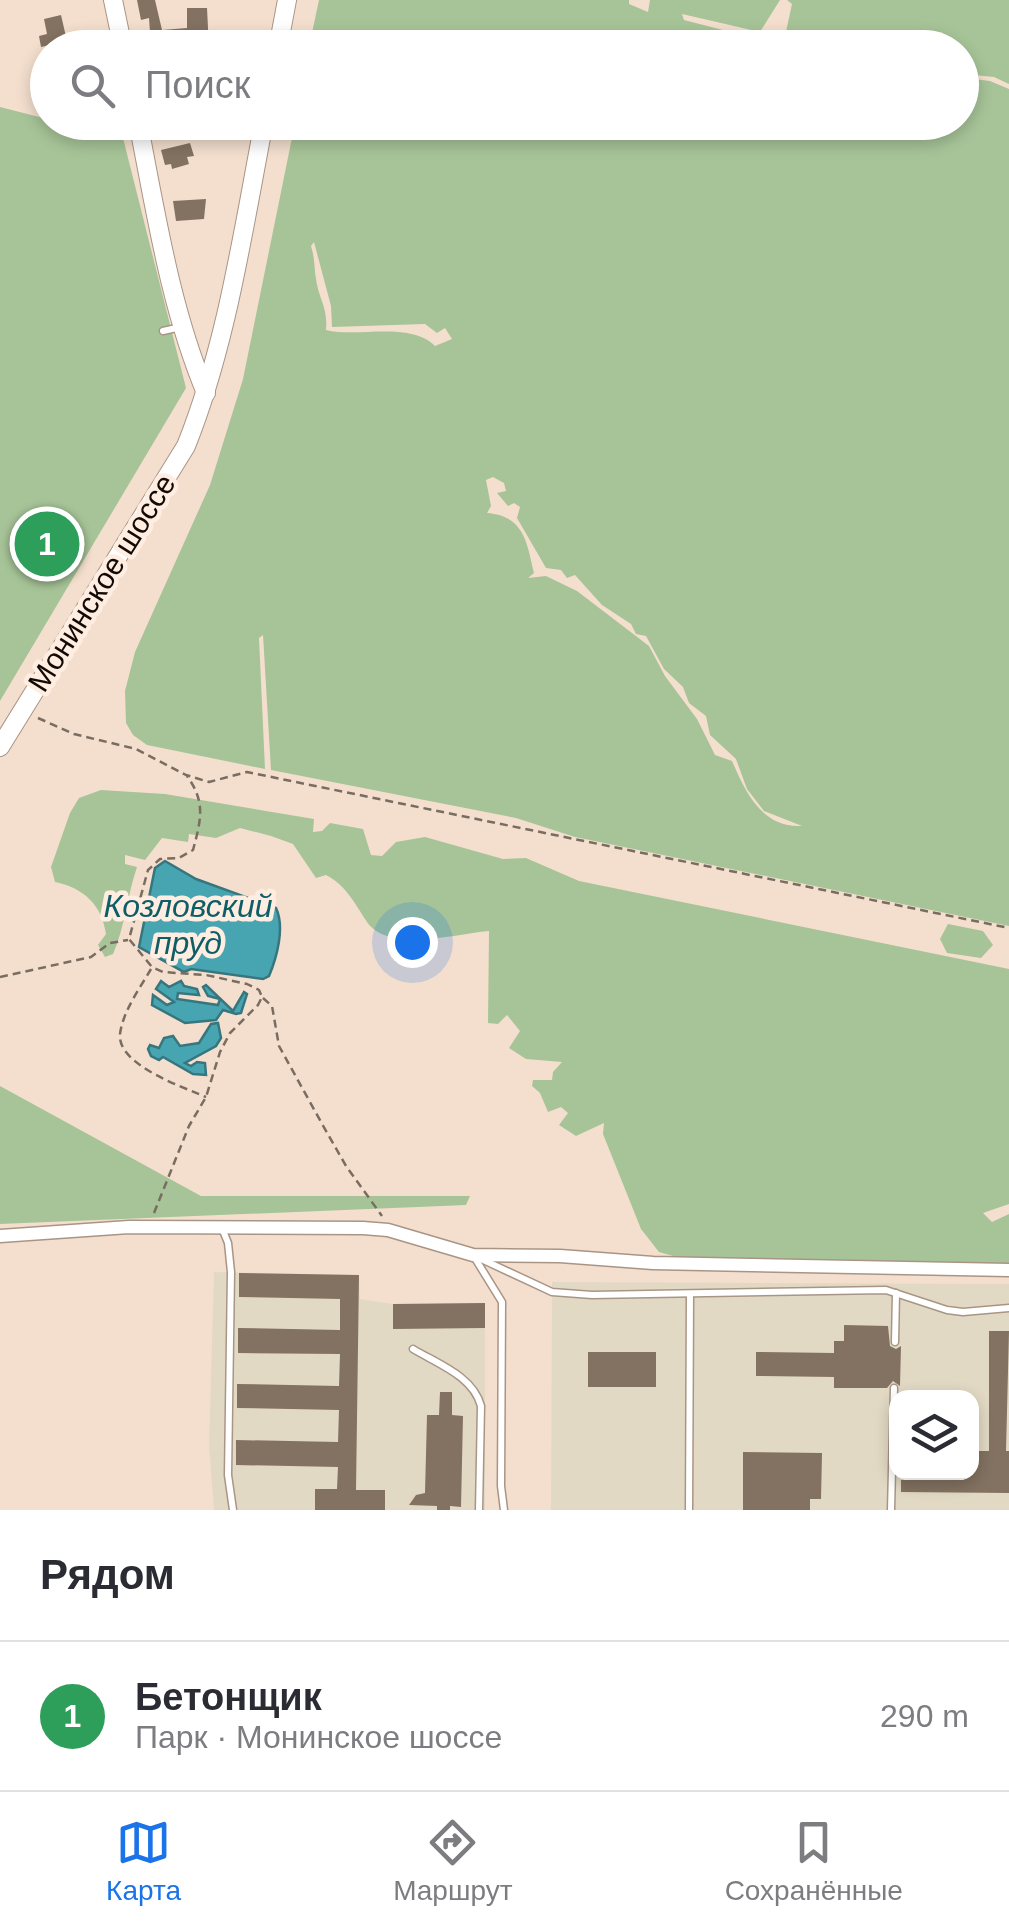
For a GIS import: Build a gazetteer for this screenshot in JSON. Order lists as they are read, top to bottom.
{
  "streets": {
    "main road": ["Монинское шоссе"]
  },
  "water": ["Козловский пруд"],
  "page": {
    "search": "Поиск",
    "pins": "1",
    "heading": "Рядом",
    "list": [
      {
        "mark": "1",
        "name": "Бетонщик",
        "note": "Парк · Монинское шоссе",
        "value": "290 m"
      }
    ],
    "nav": ["Карта", "Маршрут", "Сохранённые"]
  }
}
